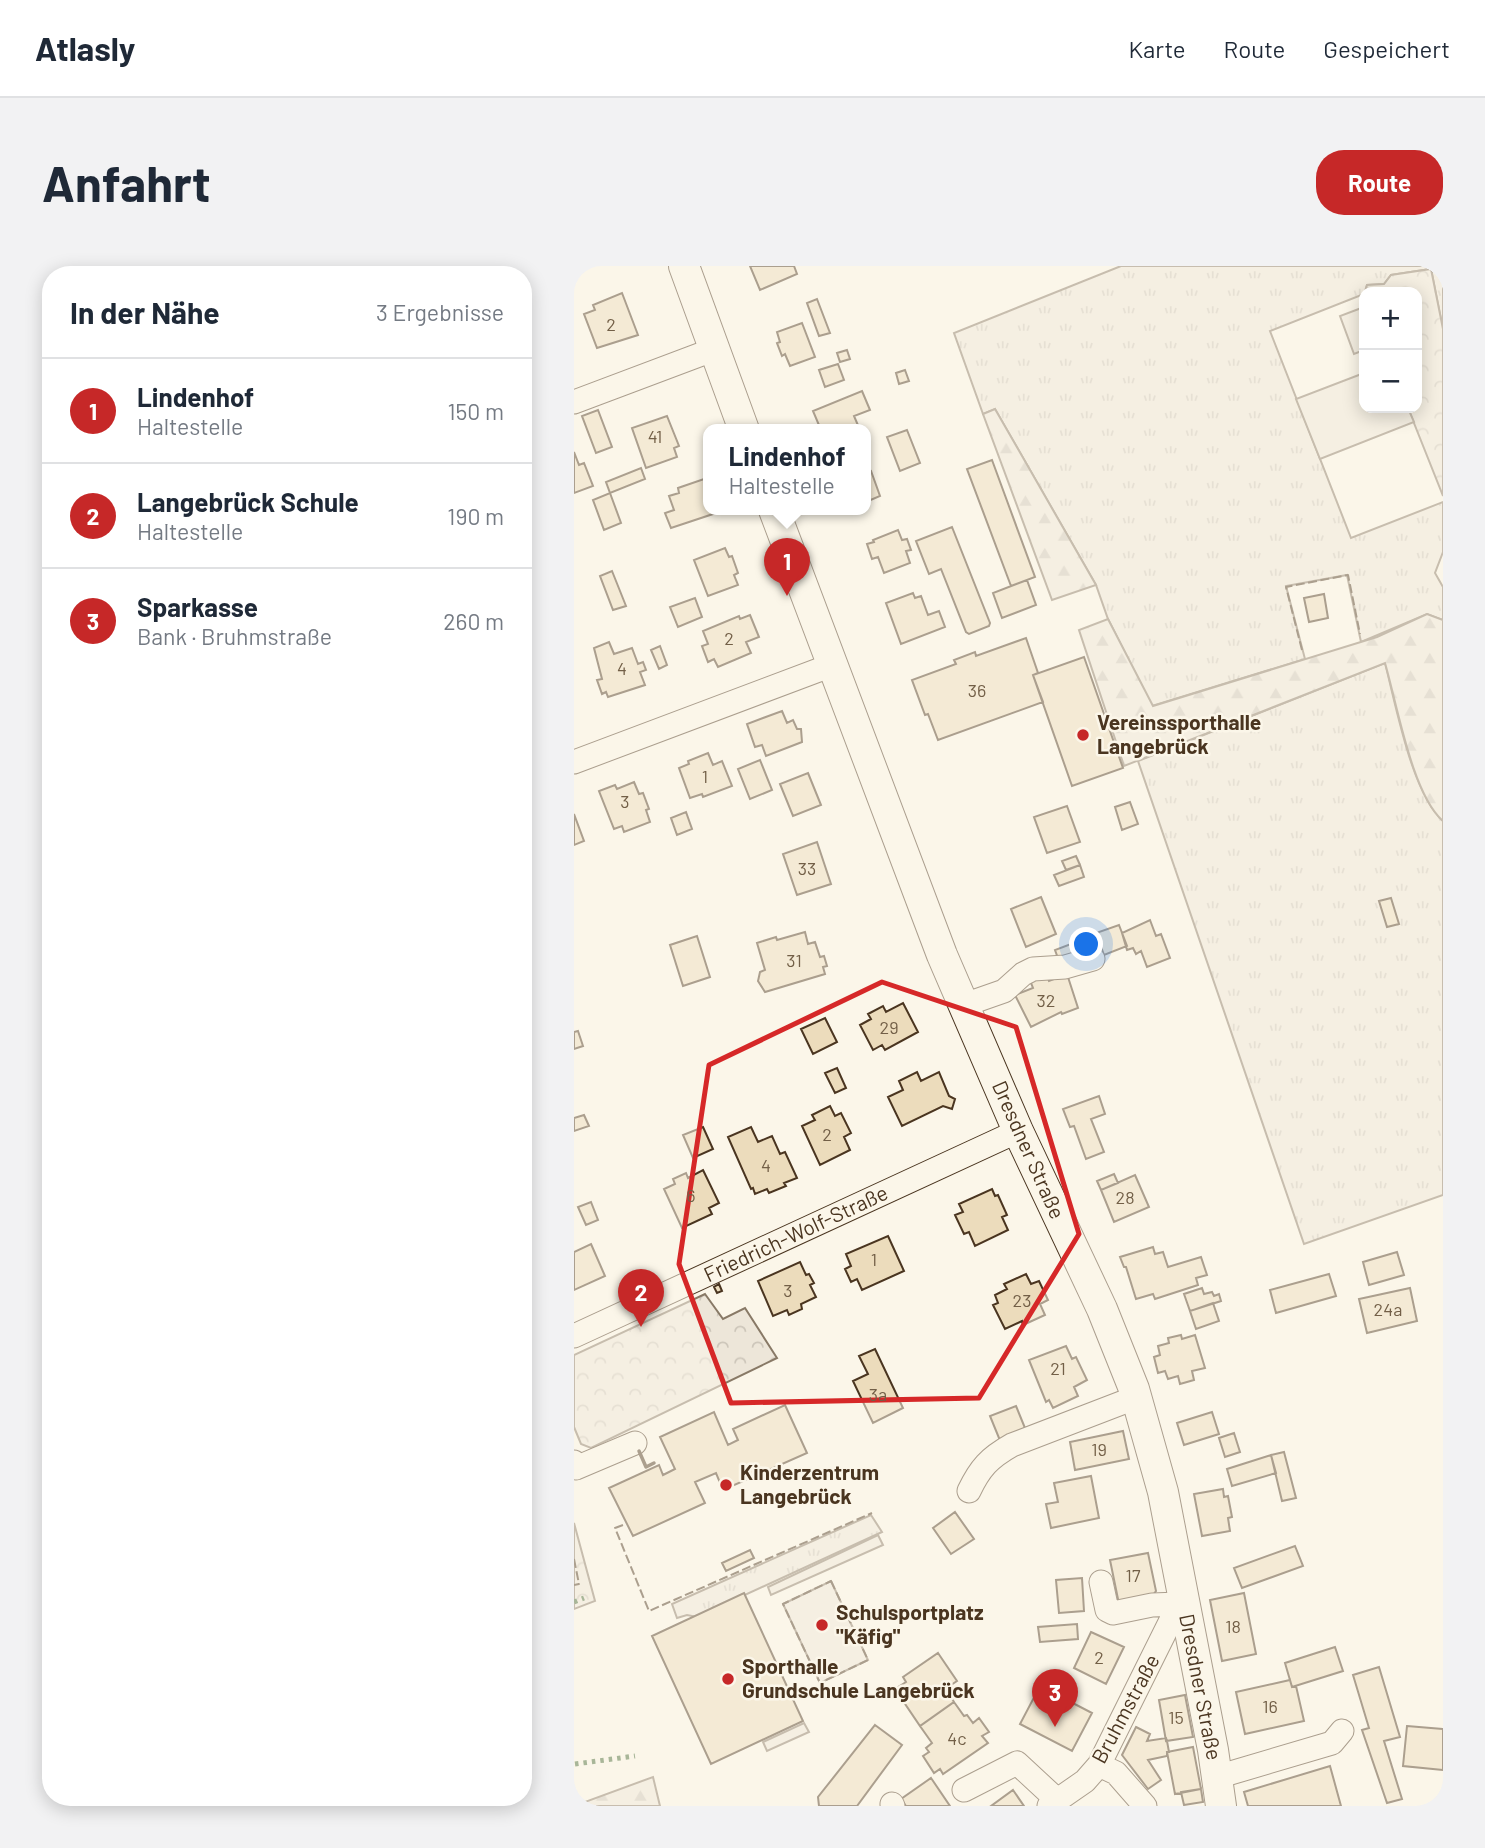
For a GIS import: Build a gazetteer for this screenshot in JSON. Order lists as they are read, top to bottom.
{
  "streets": {
    "main road": ["Dresdner Straße"],
    "street": ["Friedrich-Wolf-Straße", "Bruhmstraße"]
  },
  "crossings": [
    ["Dresdner Straße", "Friedrich-Wolf-Straße"],
    ["Dresdner Straße", "Bruhmstraße"]
  ],
  "places": [
    "Vereinssporthalle Langebrück",
    "Kinderzentrum Langebrück",
    "Schulsportplatz \"Käfig\"",
    "Sporthalle Grundschule Langebrück"
  ],
  "house_numbers": [
    "2",
    "41",
    "2",
    "4",
    "36",
    "1",
    "3",
    "33",
    "31",
    "32",
    "29",
    "2",
    "4",
    "6",
    "28",
    "1",
    "3",
    "23",
    "24a",
    "21",
    "3a",
    "19",
    "17",
    "18",
    "2",
    "16",
    "15",
    "4c"
  ],
  "page": {
    "header": "Atlasly",
    "nav": ["Karte", "Route", "Gespeichert"],
    "buttons": "Route",
    "title": "Anfahrt",
    "heading": ["In der Nähe", "3 Ergebnisse"],
    "map_buttons": ["+", "−"],
    "list": [
      {
        "mark": "1",
        "name": "Lindenhof",
        "note": "Haltestelle",
        "value": "150 m"
      },
      {
        "mark": "2",
        "name": "Langebrück Schule",
        "note": "Haltestelle",
        "value": "190 m"
      },
      {
        "mark": "3",
        "name": "Sparkasse",
        "note": "Bank · Bruhmstraße",
        "value": "260 m"
      }
    ],
    "popup": ["Lindenhof", "Haltestelle"],
    "pins": ["1", "2", "3"]
  }
}
